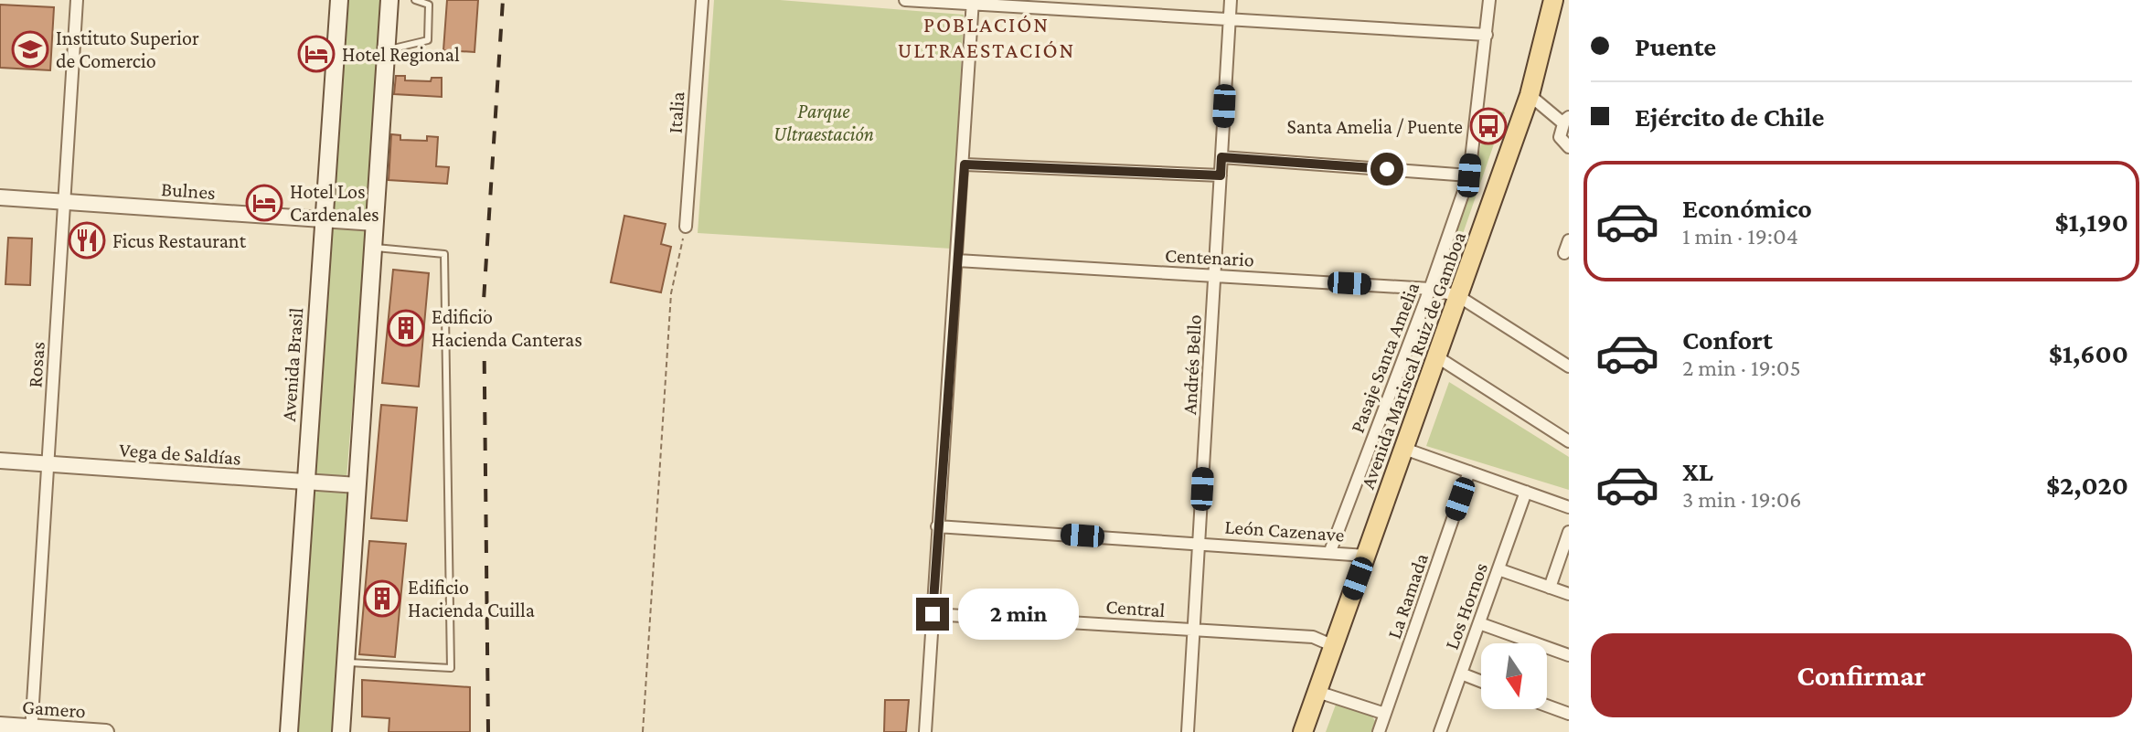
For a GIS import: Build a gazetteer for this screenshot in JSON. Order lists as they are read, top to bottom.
{
  "streets": {
    "main road": ["Avenida Mariscal Ruiz de Gamboa", "Avenida Brasil"],
    "street": [
      "Italia",
      "Bulnes",
      "Centenario",
      "Pasaje Santa Amelia",
      "Rosas",
      "Andrés Bello",
      "Vega de Saldías",
      "León Cazenave",
      "La Ramada",
      "Los Hornos",
      "Central",
      "Gamero"
    ]
  },
  "crossings": [
    ["Bulnes", "Rosas"],
    ["Bulnes", "Avenida Brasil"],
    ["Centenario", "Pasaje Santa Amelia"],
    ["Centenario", "Avenida Mariscal Ruiz de Gamboa"],
    ["Centenario", "Andrés Bello"],
    ["Pasaje Santa Amelia", "León Cazenave"],
    ["Avenida Mariscal Ruiz de Gamboa", "León Cazenave"],
    ["Avenida Mariscal Ruiz de Gamboa", "Central"],
    ["Rosas", "Vega de Saldías"],
    ["Rosas", "Gamero"],
    ["Avenida Brasil", "Vega de Saldías"],
    ["Andrés Bello", "León Cazenave"],
    ["Andrés Bello", "Central"]
  ],
  "districts": ["POBLACIÓN ULTRAESTACIÓN"],
  "parks": ["Parque Ultraestación"],
  "places": {
    "school or university": ["Instituto Superior de Comercio"],
    "hotel": ["Hotel Regional", "Hotel Los Cardenales"],
    "bus stop": ["Santa Amelia / Puente"],
    "restaurant": ["Ficus Restaurant"],
    "building": ["Edificio Hacienda Canteras", "Edificio Hacienda Cuilla"]
  },
  "north": "bottom",
  "page": {
    "banner": ["Puente", "Ejército de Chile"],
    "list": [
      {
        "name": "Económico",
        "note": "1 min · 19:04",
        "value": "$1,190"
      },
      {
        "name": "Confort",
        "note": "2 min · 19:05",
        "value": "$1,600"
      },
      {
        "name": "XL",
        "note": "3 min · 19:06",
        "value": "$2,020"
      }
    ],
    "bubble": "2 min",
    "buttons": "Confirmar"
  }
}
